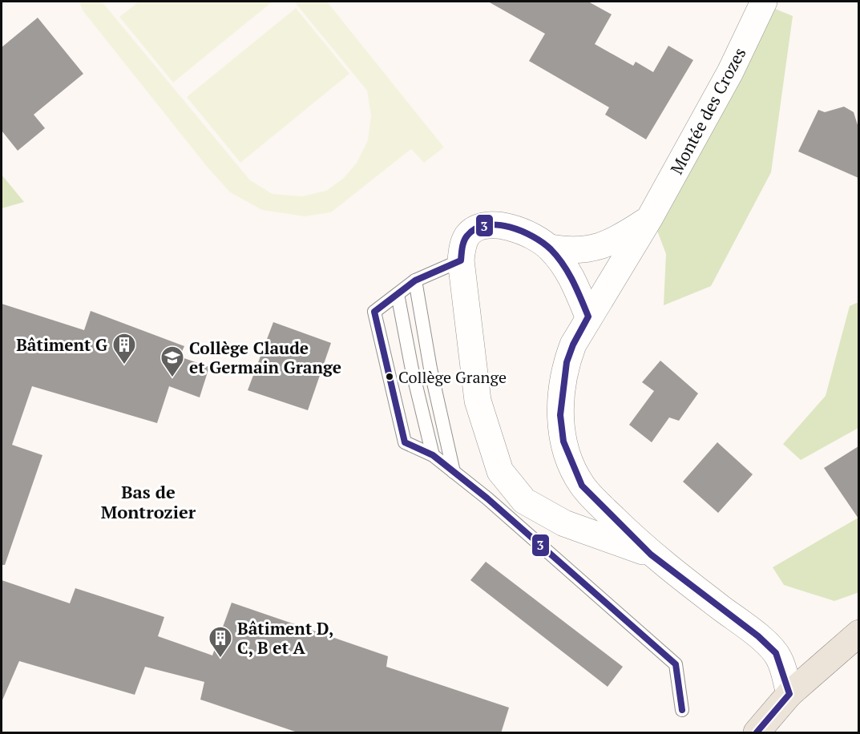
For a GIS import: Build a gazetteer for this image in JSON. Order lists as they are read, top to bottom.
{
  "streets": {
    "street": ["Montée des Crozes"]
  },
  "districts": ["Bas de Montrozier"],
  "places": {
    "building": ["Bâtiment G", "Bâtiment D, C, B et A"],
    "other": ["Collège Grange"],
    "school or university": ["Collège Claude et Germain Grange"]
  },
  "lines": ["transit line 3"]
}
